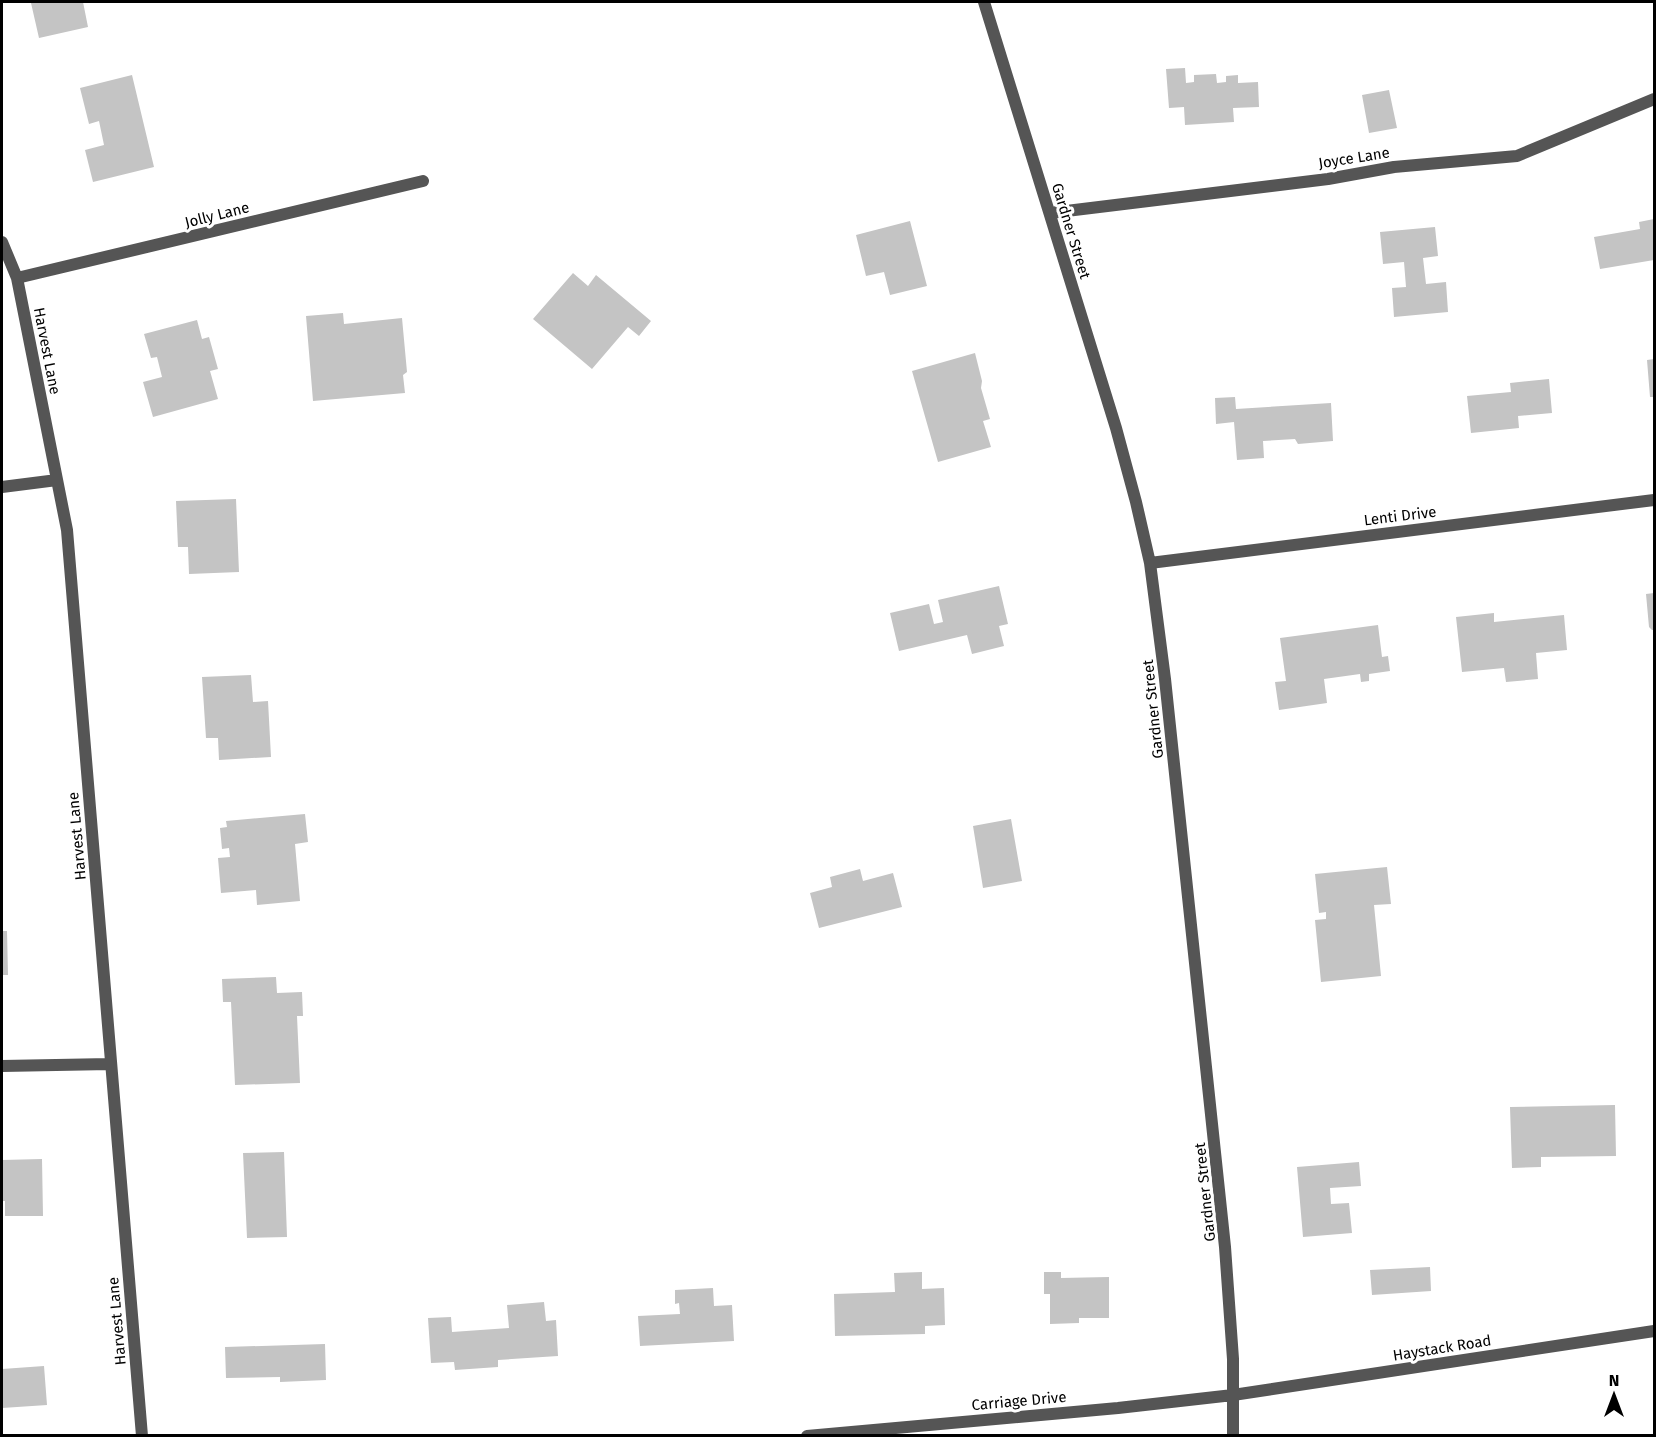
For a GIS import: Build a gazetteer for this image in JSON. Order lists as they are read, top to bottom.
{
  "streets": {
    "street": [
      "Joyce Lane",
      "Jolly Lane",
      "Gardner Street",
      "Harvest Lane",
      "Lenti Drive",
      "Haystack Road",
      "Carriage Drive"
    ]
  },
  "crossings": [
    ["Joyce Lane", "Gardner Street"],
    ["Jolly Lane", "Harvest Lane"],
    ["Gardner Street", "Lenti Drive"],
    ["Gardner Street", "Haystack Road"],
    ["Gardner Street", "Carriage Drive"],
    ["Haystack Road", "Carriage Drive"]
  ],
  "north": "top"
}
